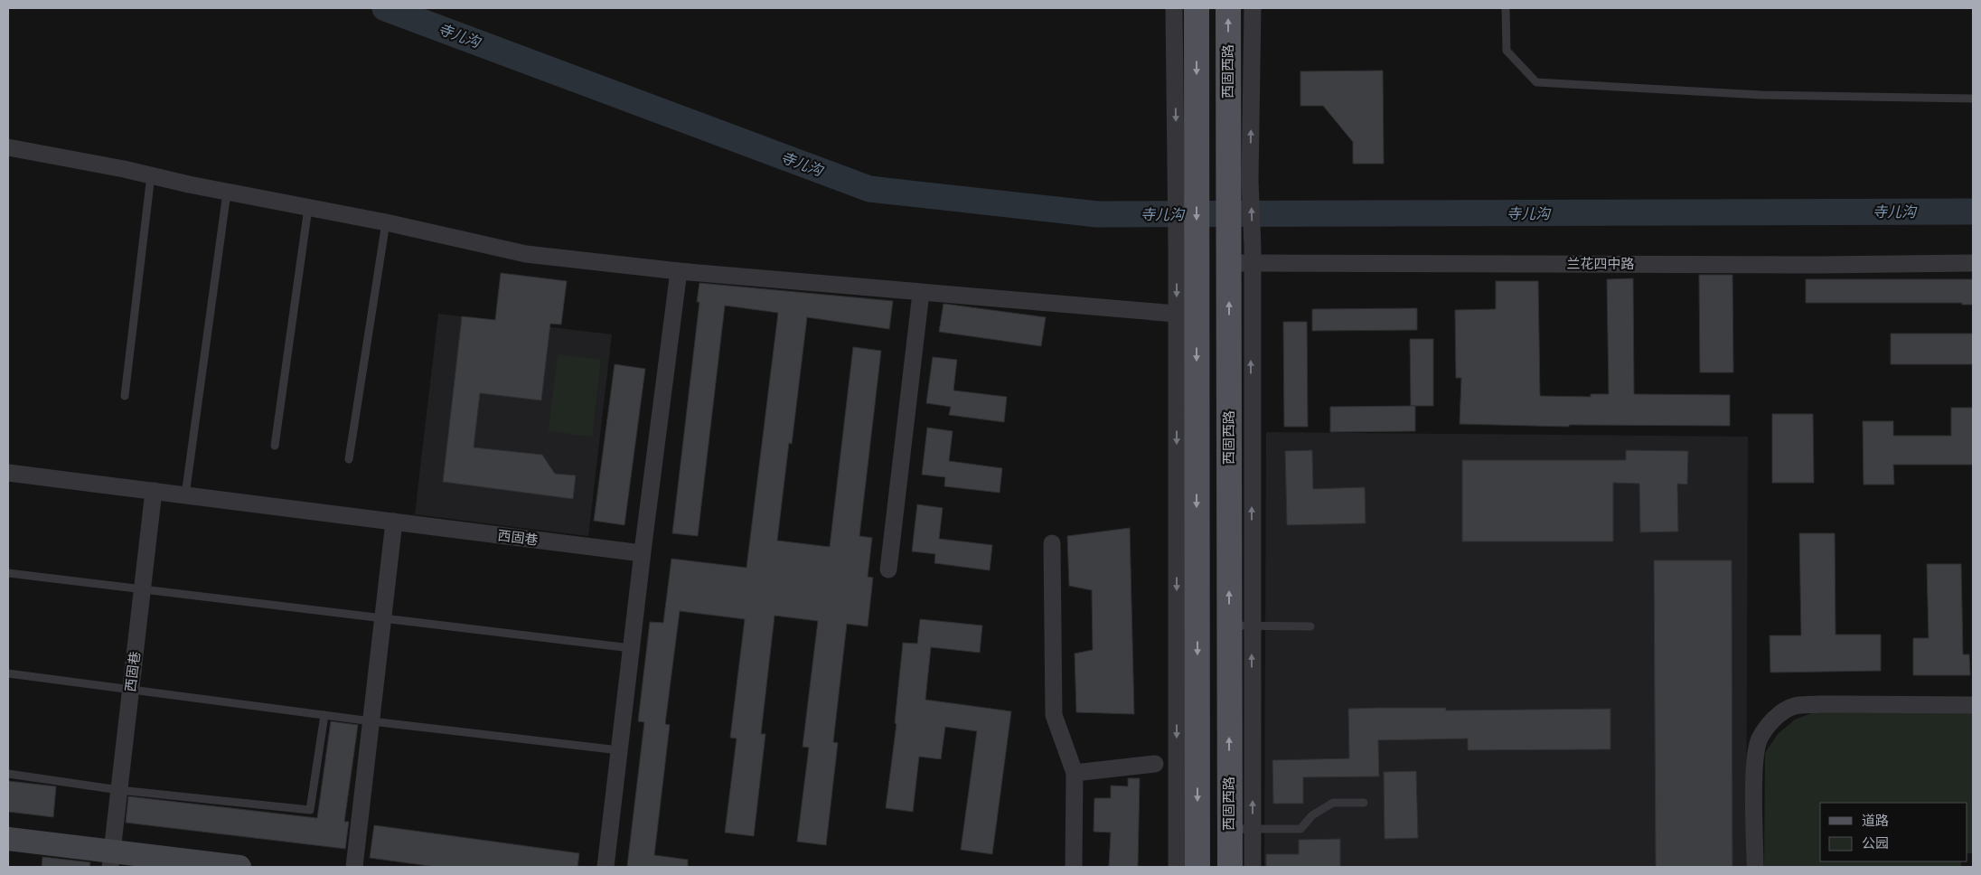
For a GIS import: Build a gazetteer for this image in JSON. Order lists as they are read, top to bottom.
{
  "streets": {
    "main road": ["西固西路"],
    "street": ["兰花四中路", "西固巷"]
  },
  "crossings": [
    ["西固西路", "兰花四中路"]
  ],
  "water": ["寺儿沟"],
  "legend": ["道路", "公园"]
}
